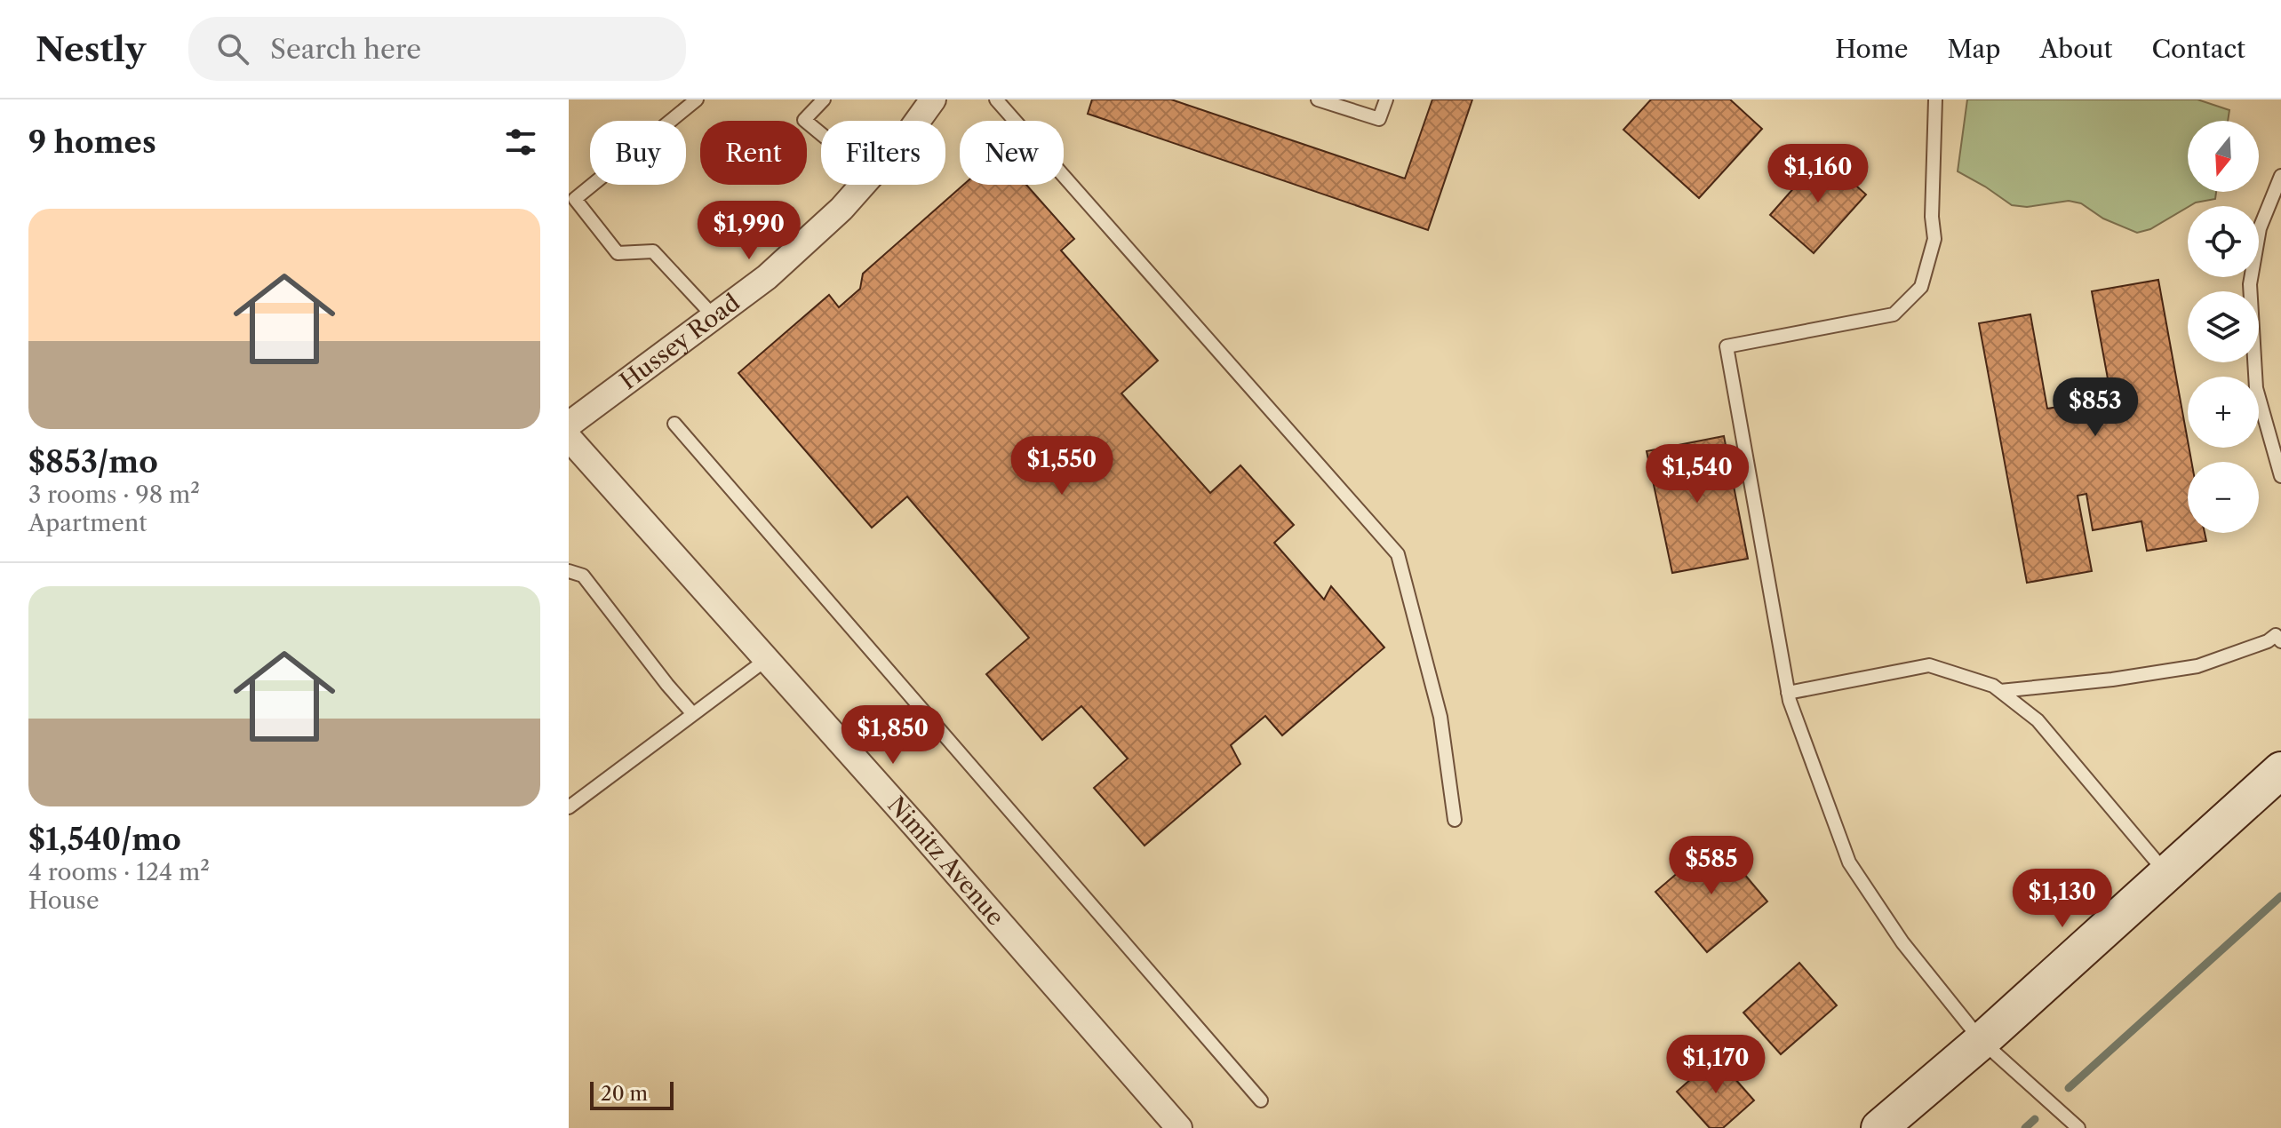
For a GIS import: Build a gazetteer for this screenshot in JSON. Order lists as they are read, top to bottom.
{
  "streets": {
    "street": ["Hussey Road", "Nimitz Avenue"]
  },
  "scale_bar": "20 m",
  "north": "bottom",
  "page": {
    "header": "Nestly",
    "search": "Search here",
    "nav": [
      "Home",
      "Map",
      "About",
      "Contact"
    ],
    "heading": "9 homes",
    "map_buttons": ["+", "−"],
    "chip": [
      "Buy",
      "Rent",
      "Filters",
      "New"
    ],
    "price": [
      "$1,160",
      "$1,990",
      "$853",
      "$1,550",
      "$1,540",
      "$1,850",
      "$585",
      "$1,130",
      "$1,170"
    ],
    "list": [
      {
        "name": "$853/mo",
        "note": "3 rooms · 98 m² · Apartment"
      },
      {
        "name": "$1,540/mo",
        "note": "4 rooms · 124 m² · House"
      }
    ],
    "scale": "20 m"
  }
}
